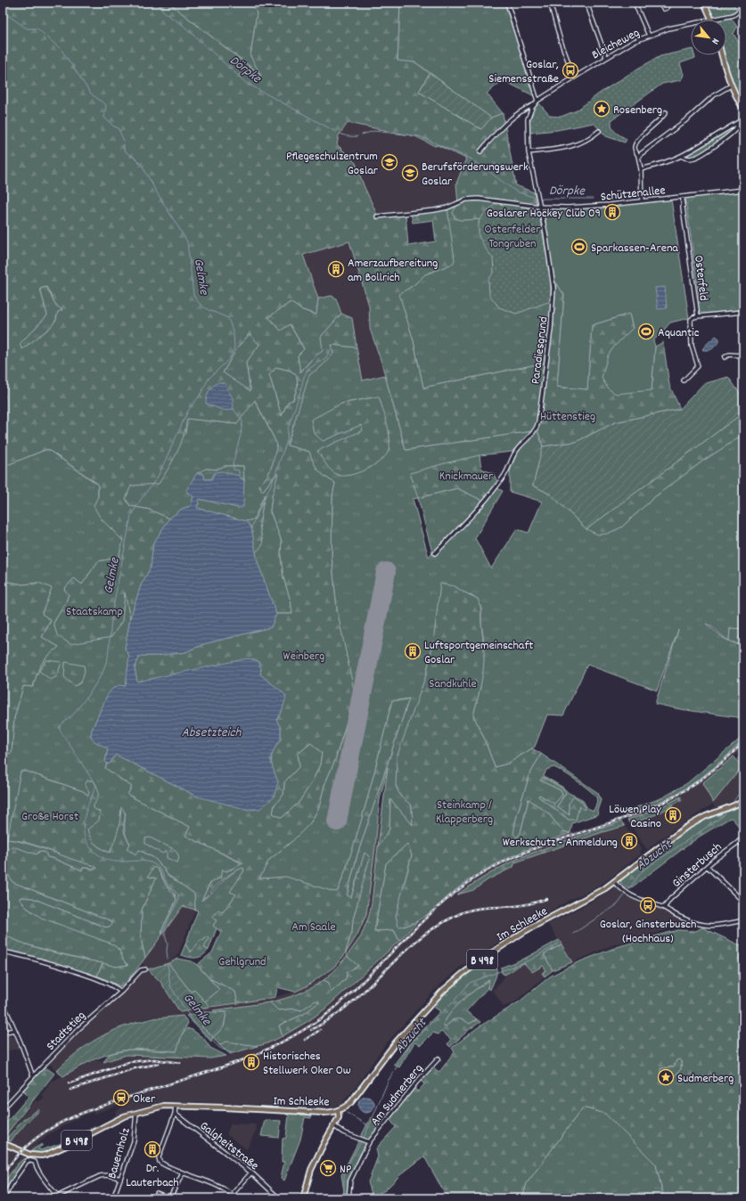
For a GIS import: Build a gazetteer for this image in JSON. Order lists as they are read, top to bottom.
{
  "streets": {
    "main road": ["Im Schleeke", "B 498"],
    "street": [
      "Bleicheweg",
      "Schützenallee",
      "Osterfeld",
      "Paradiesgrund",
      "Ginsterbusch",
      "Stadtstieg",
      "Am Sudmerberg",
      "Galgheitstraße",
      "Bauernholz"
    ]
  },
  "crossings": [
    ["Bleicheweg", "Paradiesgrund"],
    ["Schützenallee", "Osterfeld"],
    ["Schützenallee", "Paradiesgrund"],
    ["Im Schleeke", "B 498"],
    ["B 498", "Bauernholz"]
  ],
  "water": [
    "Dörpke",
    "Gelmke",
    "Absetzteich",
    "Abzucht"
  ],
  "parks": [
    "Osterfelder Tongruben",
    "Hüttenstieg",
    "Knickmauer",
    "Staatskamp",
    "Weinberg",
    "Sandkuhle",
    "Steinkamp / Klapperberg",
    "Große Horst",
    "Am Saale",
    "Gehlgrund"
  ],
  "places": {
    "bus stop": ["Goslar, Siemensstraße", "Goslar, Ginsterbusch (Hochhaus)"],
    "place": ["Rosenberg", "Sudmerberg"],
    "school or university": ["Pflegeschulzentrum Goslar", "Berufsförderungswerk Goslar"],
    "building": [
      "Goslarer Hockey Club 09",
      "Amerzaufbereitung am Bollrich",
      "Luftsportgemeinschaft Goslar",
      "Löwen Play Casino",
      "Werkschutz - Anmeldung",
      "Historisches Stellwerk Oker Ow",
      "Dr. Lauterbach"
    ],
    "sports": ["Sparkassen-Arena", "Aquantic"],
    "station": ["Oker"],
    "supermarket": ["NP"]
  },
  "north": "bottom right"
}
